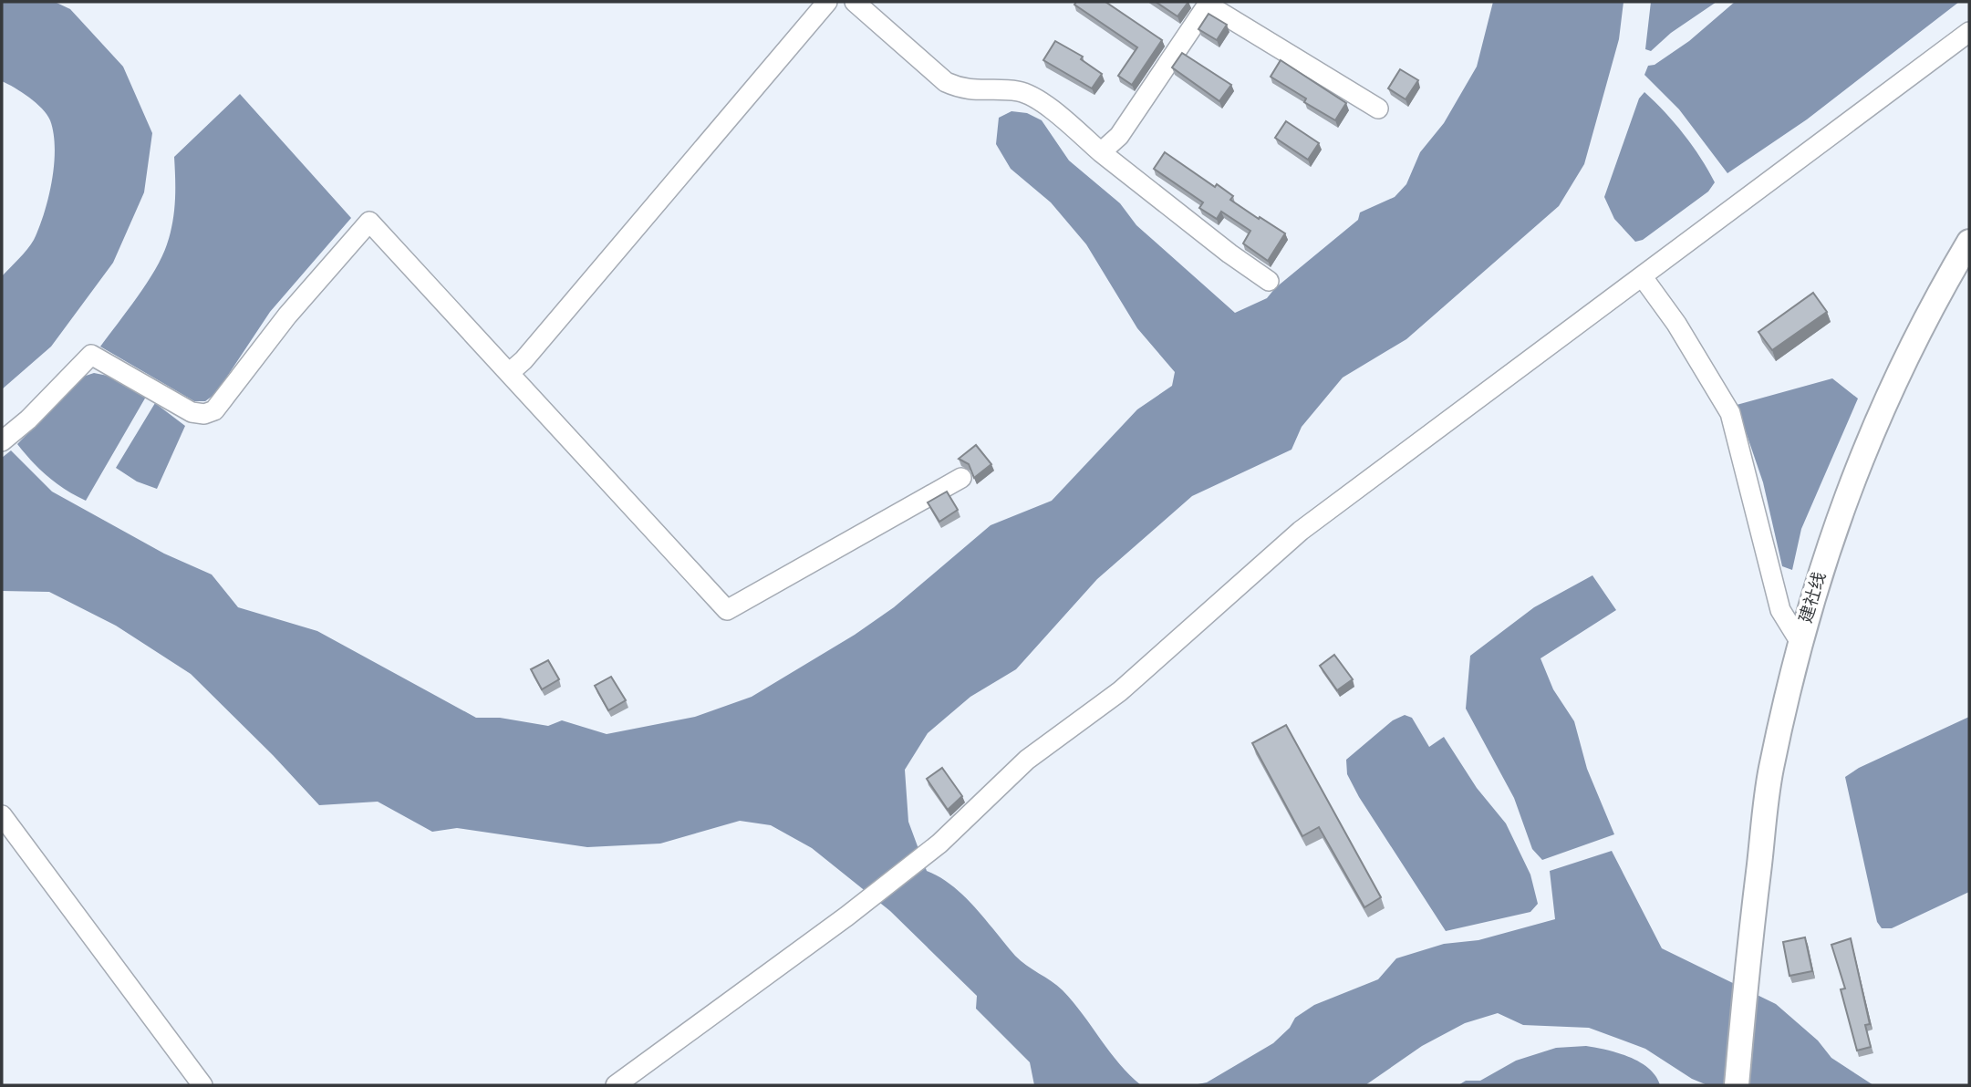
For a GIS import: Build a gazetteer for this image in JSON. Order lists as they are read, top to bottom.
{
  "streets": {
    "main road": ["建社线"]
  }
}
